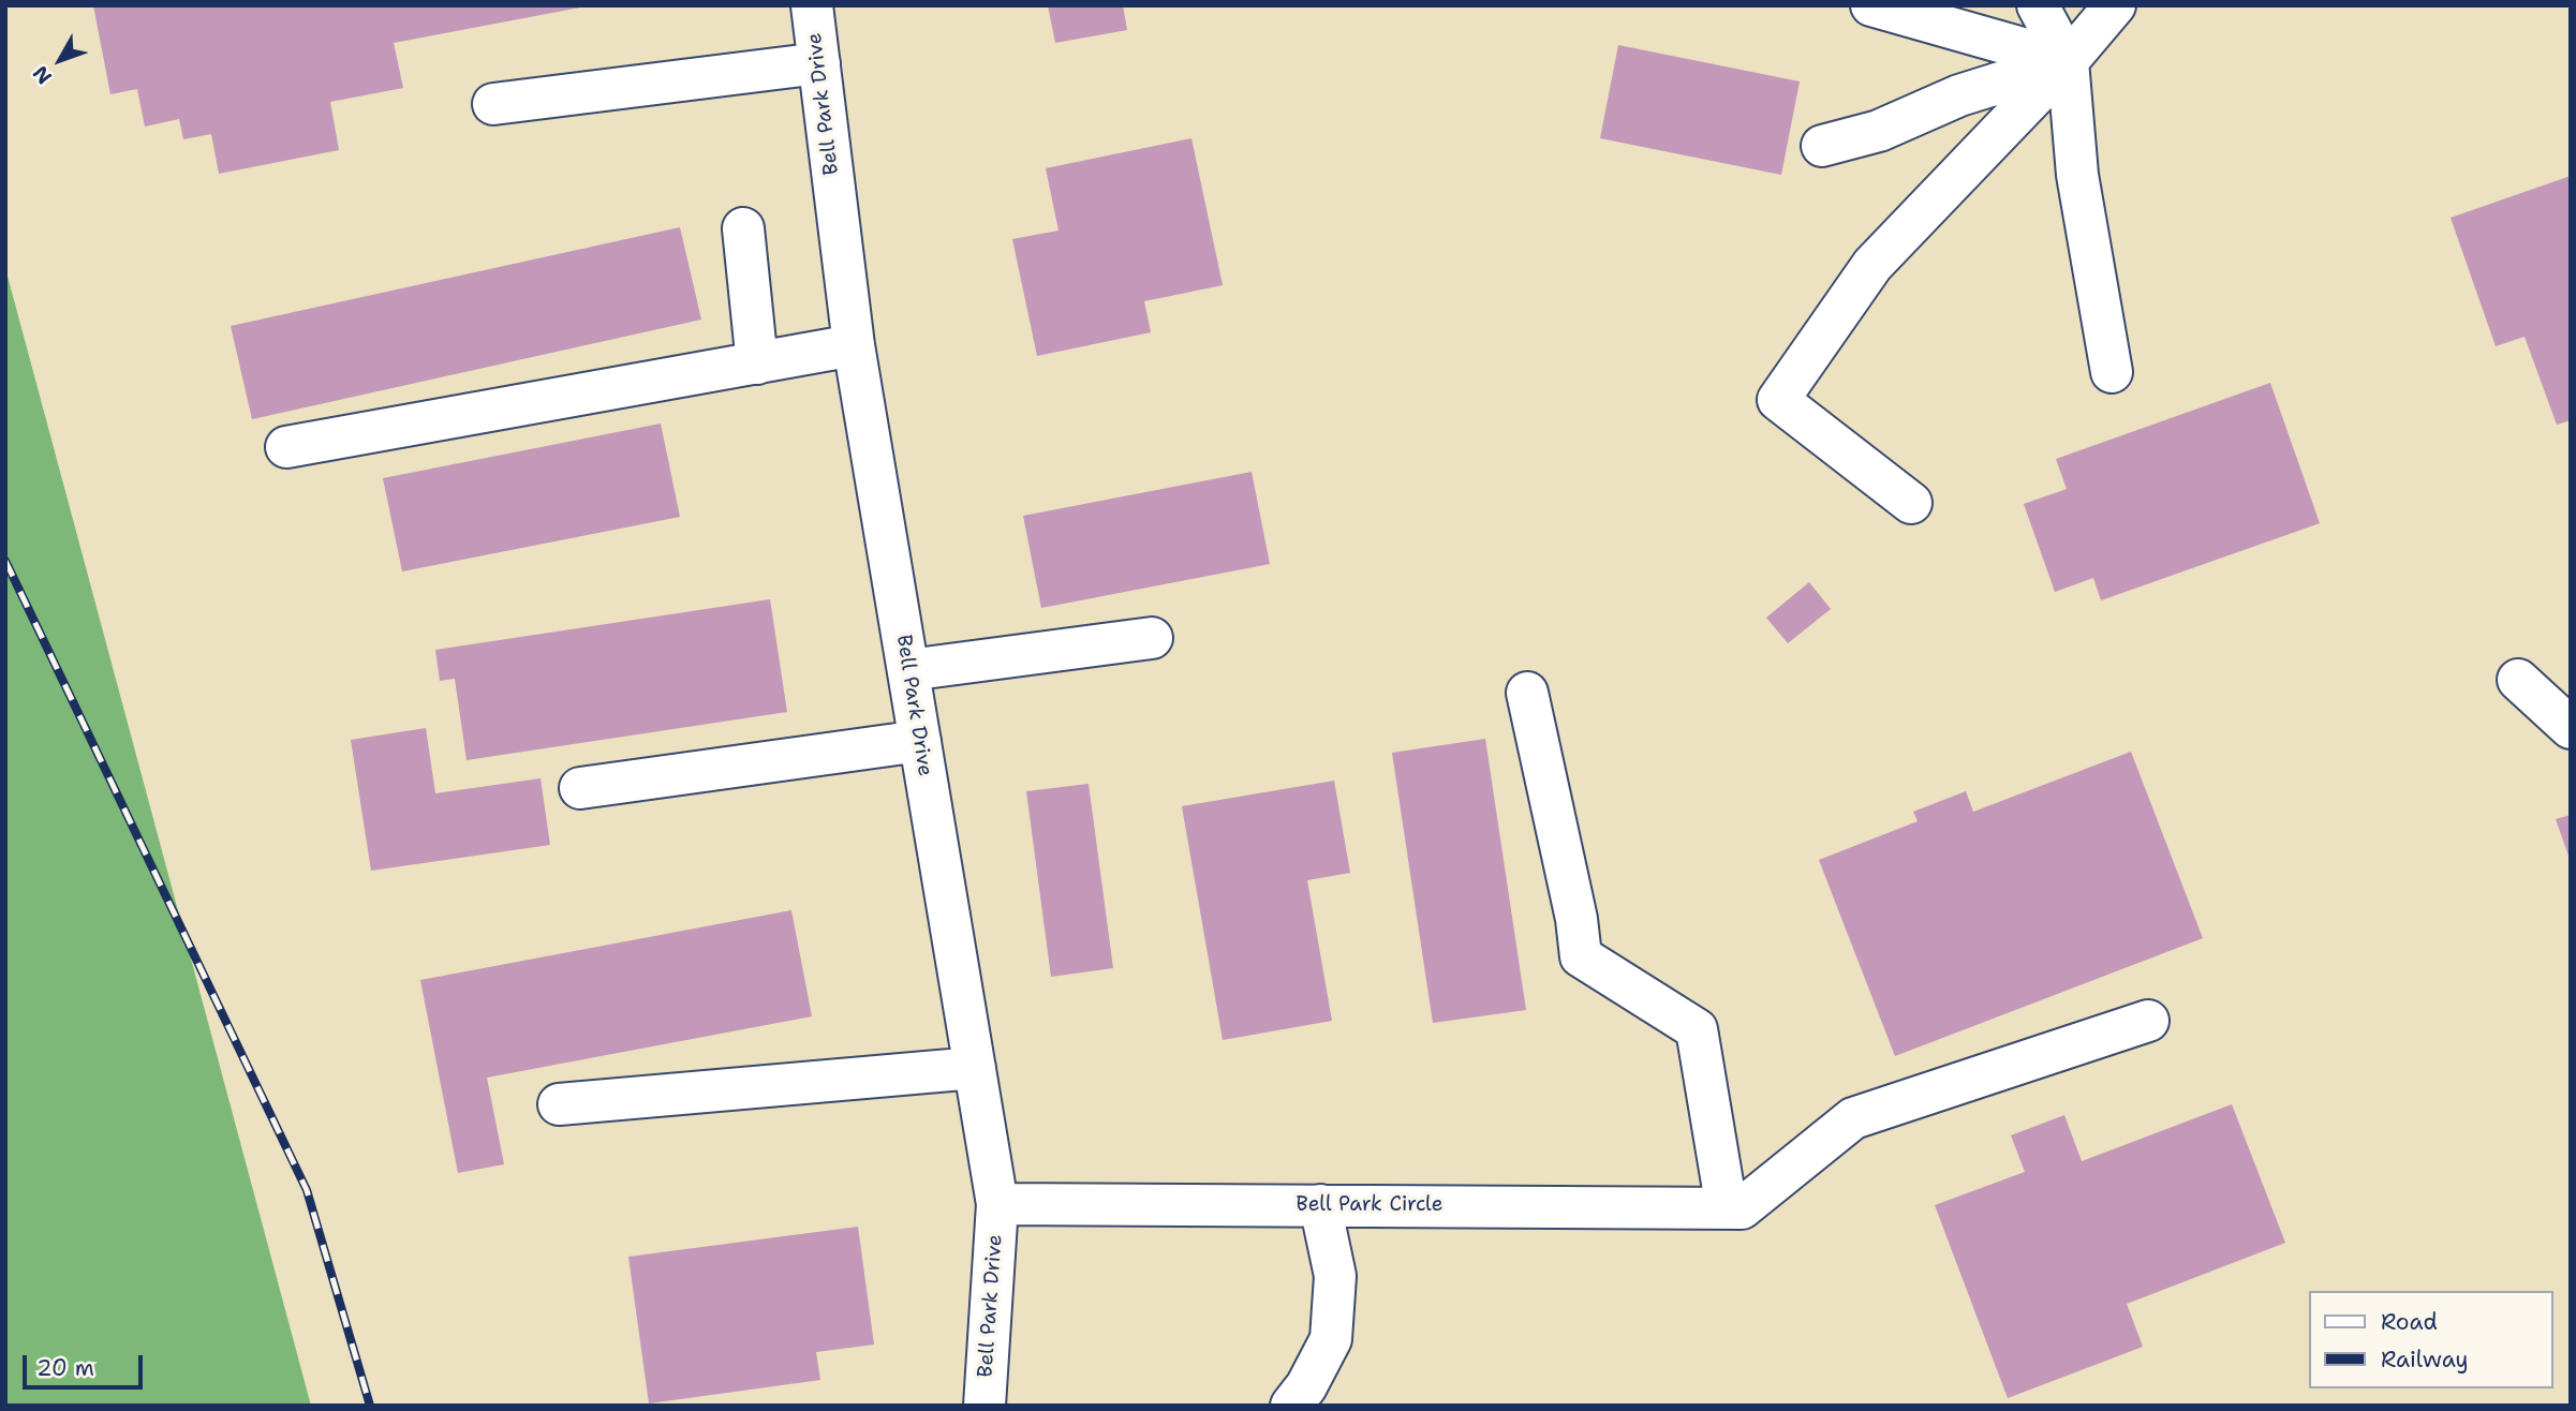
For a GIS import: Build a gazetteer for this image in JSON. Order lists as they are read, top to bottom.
{
  "streets": {
    "street": ["Bell Park Drive", "Bell Park Circle"]
  },
  "crossings": [
    ["Bell Park Drive", "Bell Park Circle"]
  ],
  "legend": ["Road", "Railway"],
  "scale_bar": "20 m",
  "north": "bottom left"
}
